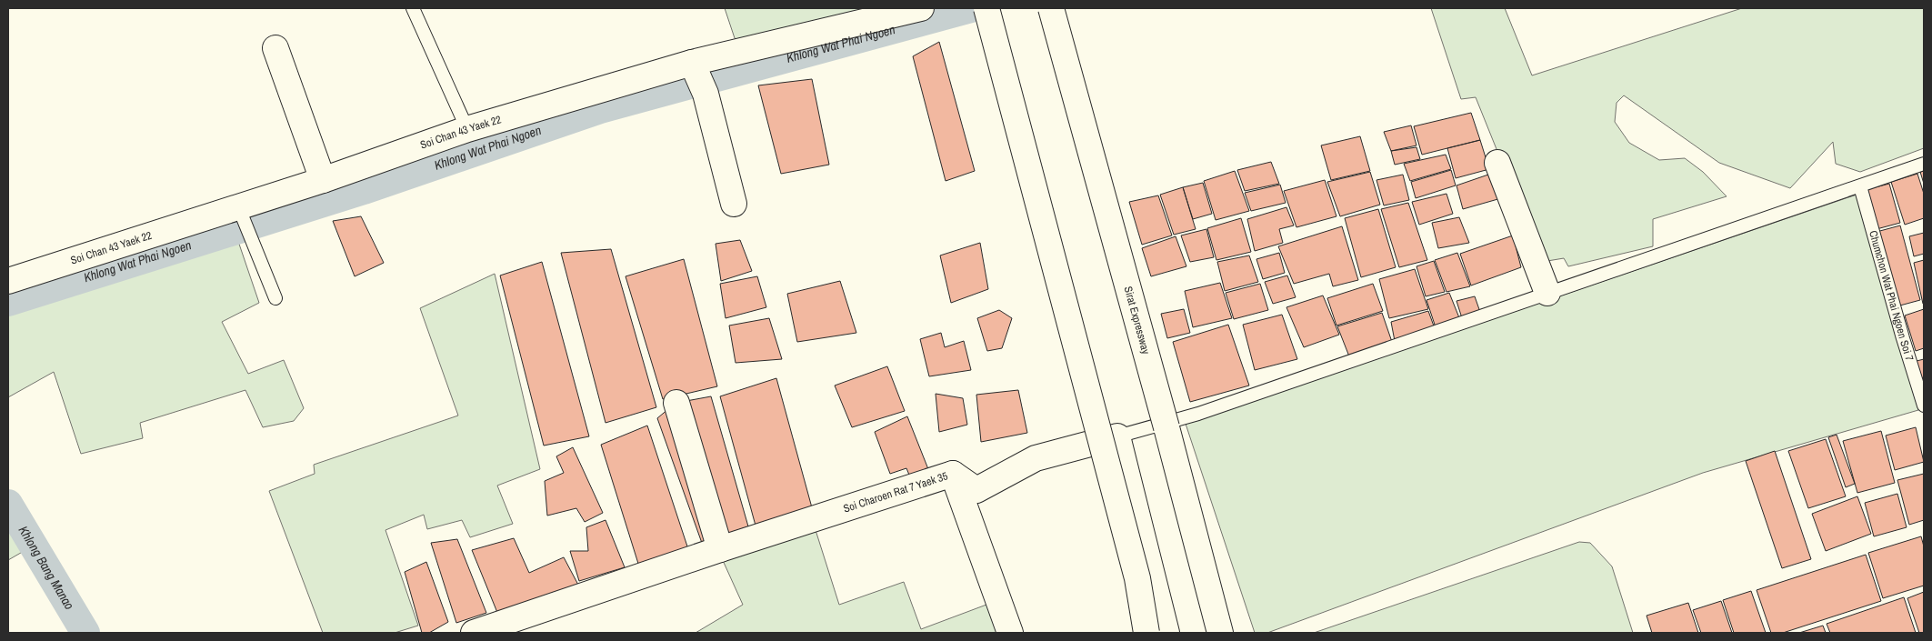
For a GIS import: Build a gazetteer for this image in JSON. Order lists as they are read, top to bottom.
{
  "streets": {
    "main road": ["Soi Chan 43 Yaek 22", "Sirat Expressway", "Soi Charoen Rat 7 Yaek 35"],
    "lane": ["Chumchon Wat Phai Ngoen Soi 7"]
  },
  "water": ["Khlong Wat Phai Ngoen", "Khlong Bang Manao"]
}
